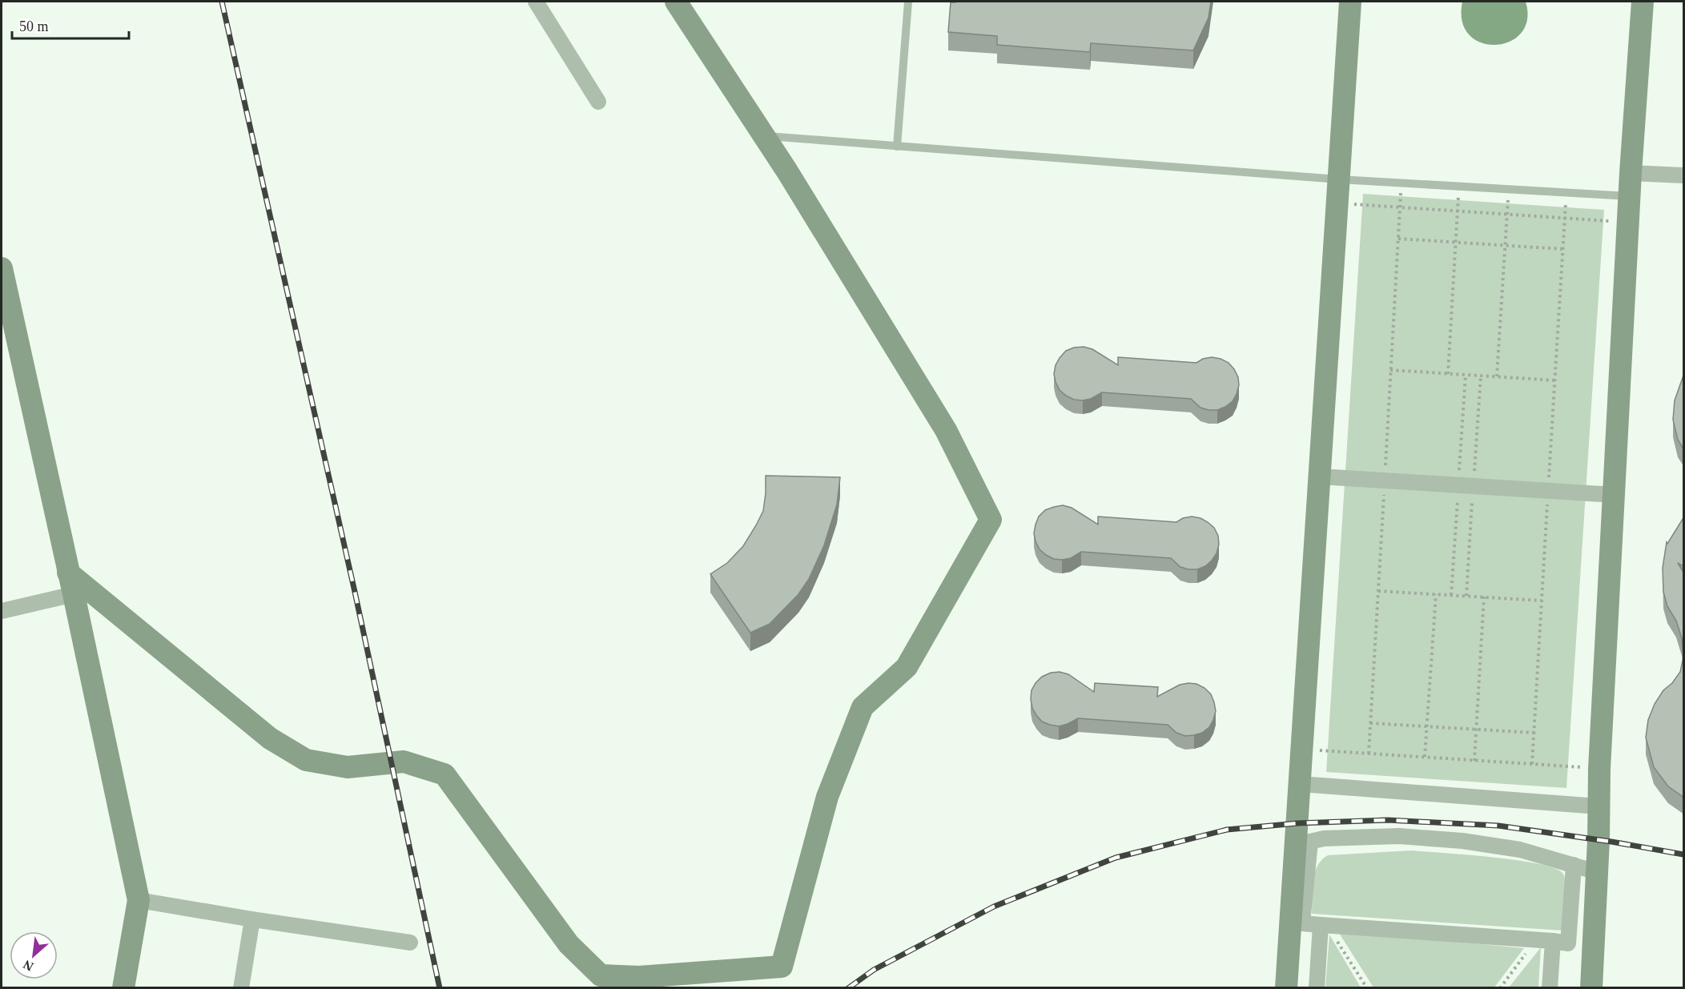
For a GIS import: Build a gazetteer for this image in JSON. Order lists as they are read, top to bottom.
{
  "scale_bar": "50 m",
  "north": "bottom left"
}
